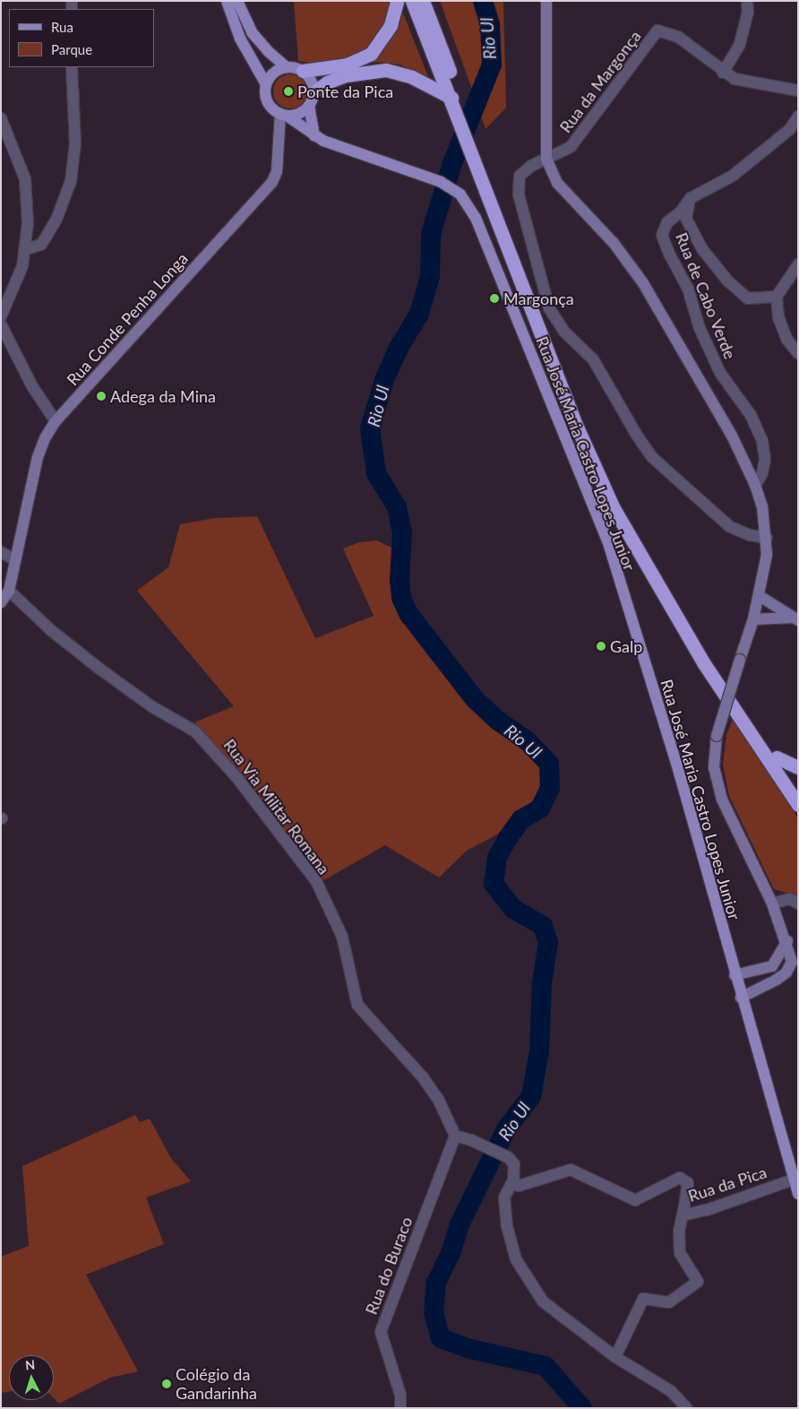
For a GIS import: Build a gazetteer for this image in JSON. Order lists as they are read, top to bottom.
{
  "streets": {
    "main road": ["Rua José Maria Castro Lopes Junior"],
    "street": [
      "Rua da Margonça",
      "Rua de Cabo Verde",
      "Rua Conde Penha Longa",
      "Rua Via Militar Romana",
      "Rua da Pica",
      "Rua do Buraco"
    ]
  },
  "crossings": [
    ["Rua Conde Penha Longa", "Rua José Maria Castro Lopes Junior"],
    ["Rua Conde Penha Longa", "Rua Via Militar Romana"],
    ["Rua José Maria Castro Lopes Junior", "Rua da Pica"],
    ["Rua Via Militar Romana", "Rua do Buraco"]
  ],
  "water": ["Rio Ul"],
  "places": [
    "Ponte da Pica",
    "Margonça",
    "Adega da Mina",
    "Galp",
    "Colégio da Gandarinha"
  ],
  "legend": ["Rua", "Parque"],
  "north": "top"
}
